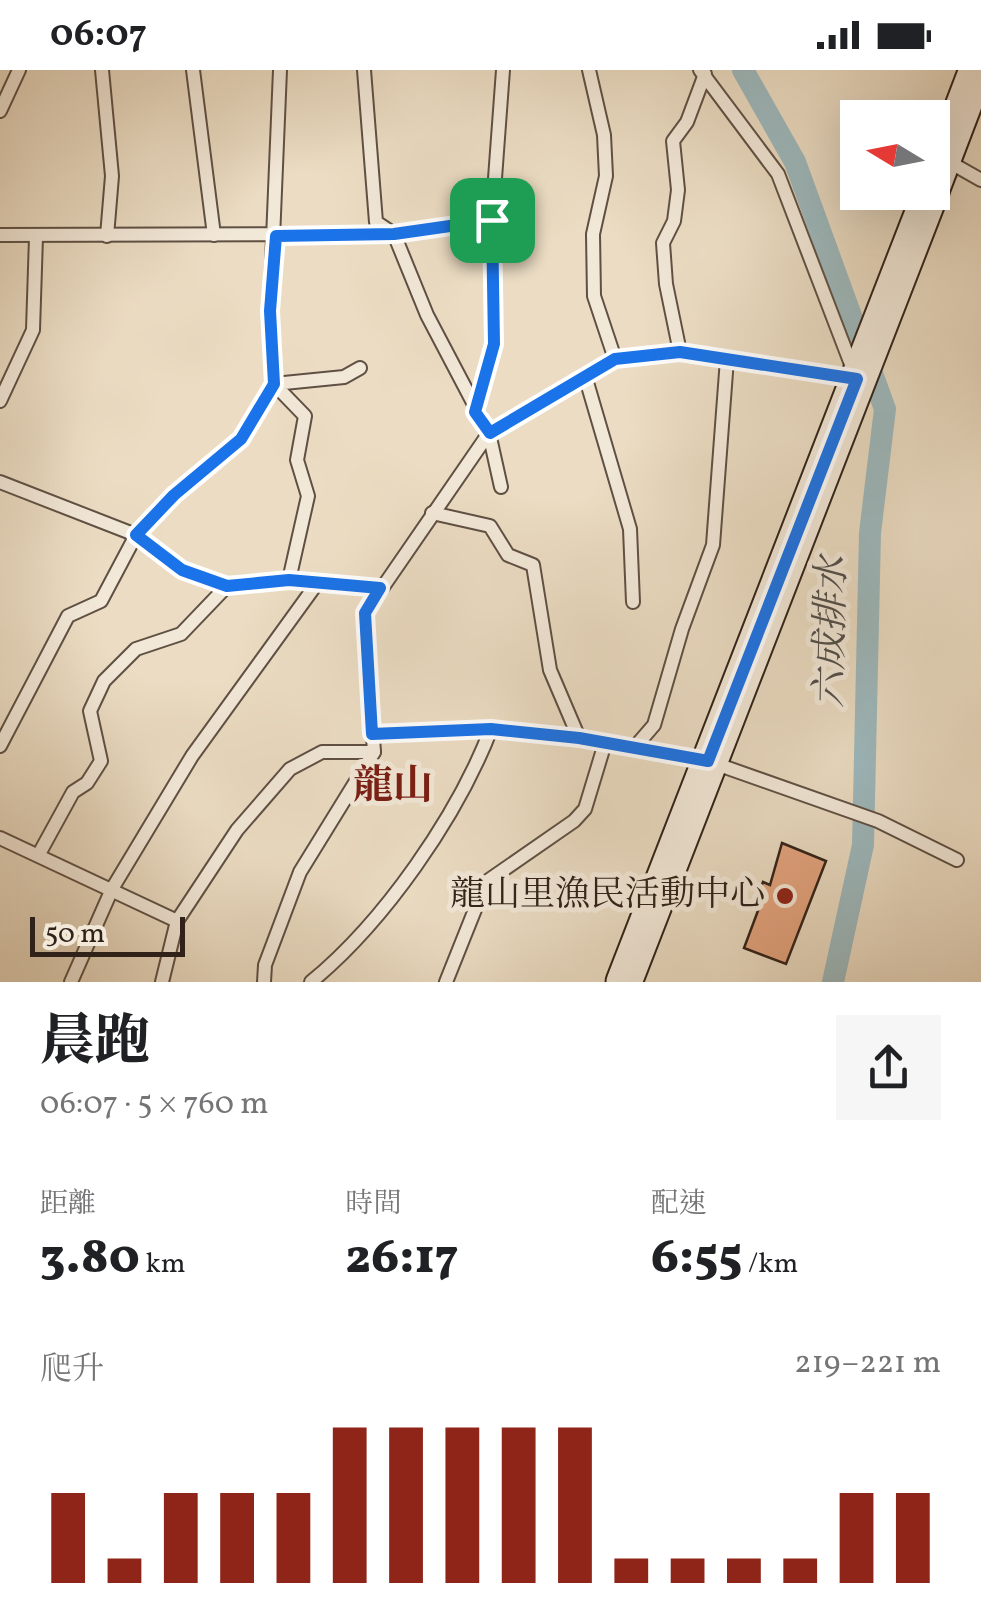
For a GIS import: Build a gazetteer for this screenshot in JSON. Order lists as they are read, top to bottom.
{
  "districts": ["龍山"],
  "water": ["六成排水"],
  "places": ["龍山里漁民活動中心"],
  "scale_bar": "50 m",
  "north": "left",
  "page": {
    "status": "06:07",
    "scale": "50 m",
    "heading": ["晨跑", "06:07 · 5 × 760 m"],
    "stats": [
      ["距離", "3.80 km"],
      ["時間", "26:17"],
      ["配速", "6:55 /km"]
    ],
    "chart": ["爬升", "219–221 m"]
  }
}
